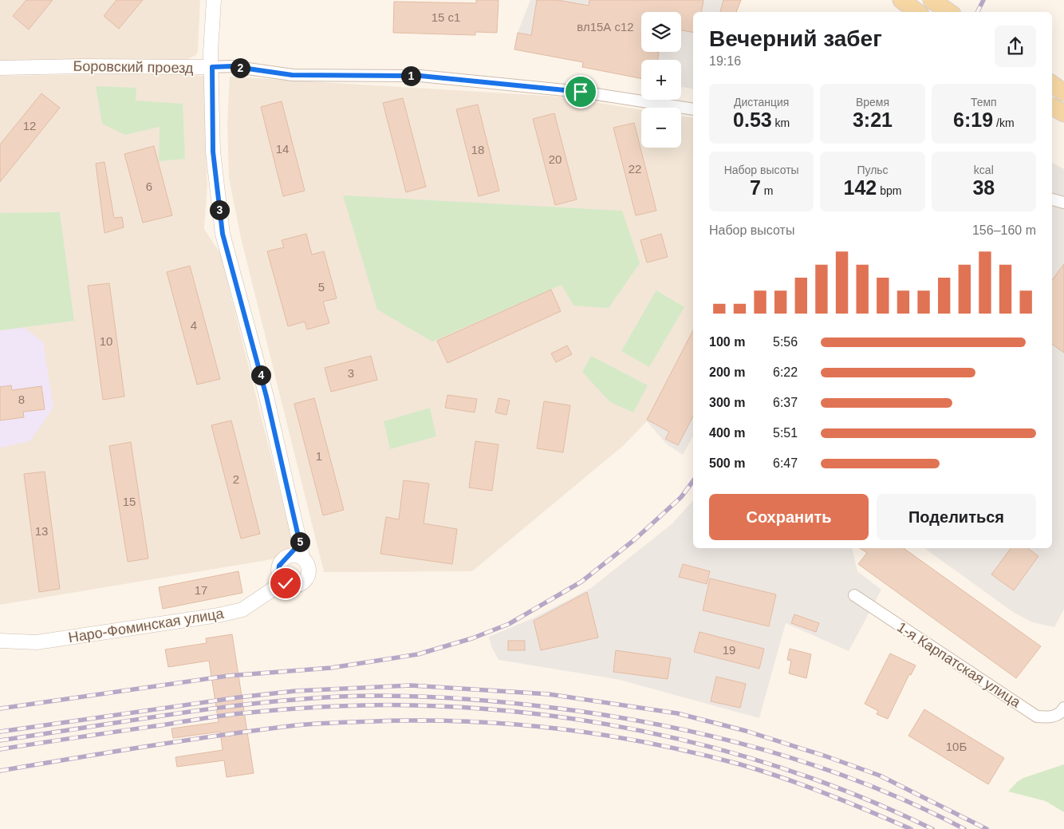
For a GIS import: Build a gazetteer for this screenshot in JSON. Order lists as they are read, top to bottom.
{
  "streets": {
    "street": ["Боровский проезд", "Наро-Фоминская улица", "1-я Карпатская улица"]
  },
  "house_numbers": [
    "15 с1",
    "вл15А с12",
    "12",
    "14",
    "18",
    "20",
    "22",
    "6",
    "5",
    "4",
    "10",
    "3",
    "8",
    "1",
    "2",
    "15",
    "13",
    "17",
    "19",
    "10Б"
  ],
  "page": {
    "map_buttons": ["+", "−"],
    "heading": ["Вечерний забег", "19:16"],
    "pins": [
      "2",
      "1",
      "3",
      "4",
      "5"
    ],
    "stats": [
      ["Дистанция", "0.53 km"],
      ["Время", "3:21"],
      ["Темп", "6:19 /km"],
      ["Набор высоты", "7 m"],
      ["Пульс", "142 bpm"],
      ["kcal", "38"]
    ],
    "chart": ["Набор высоты", "156–160 m"],
    "list": [
      {
        "name": "100 m",
        "note": "5:56"
      },
      {
        "name": "200 m",
        "note": "6:22"
      },
      {
        "name": "300 m",
        "note": "6:37"
      },
      {
        "name": "400 m",
        "note": "5:51"
      },
      {
        "name": "500 m",
        "note": "6:47"
      }
    ],
    "buttons": ["Сохранить", "Поделиться"]
  }
}
